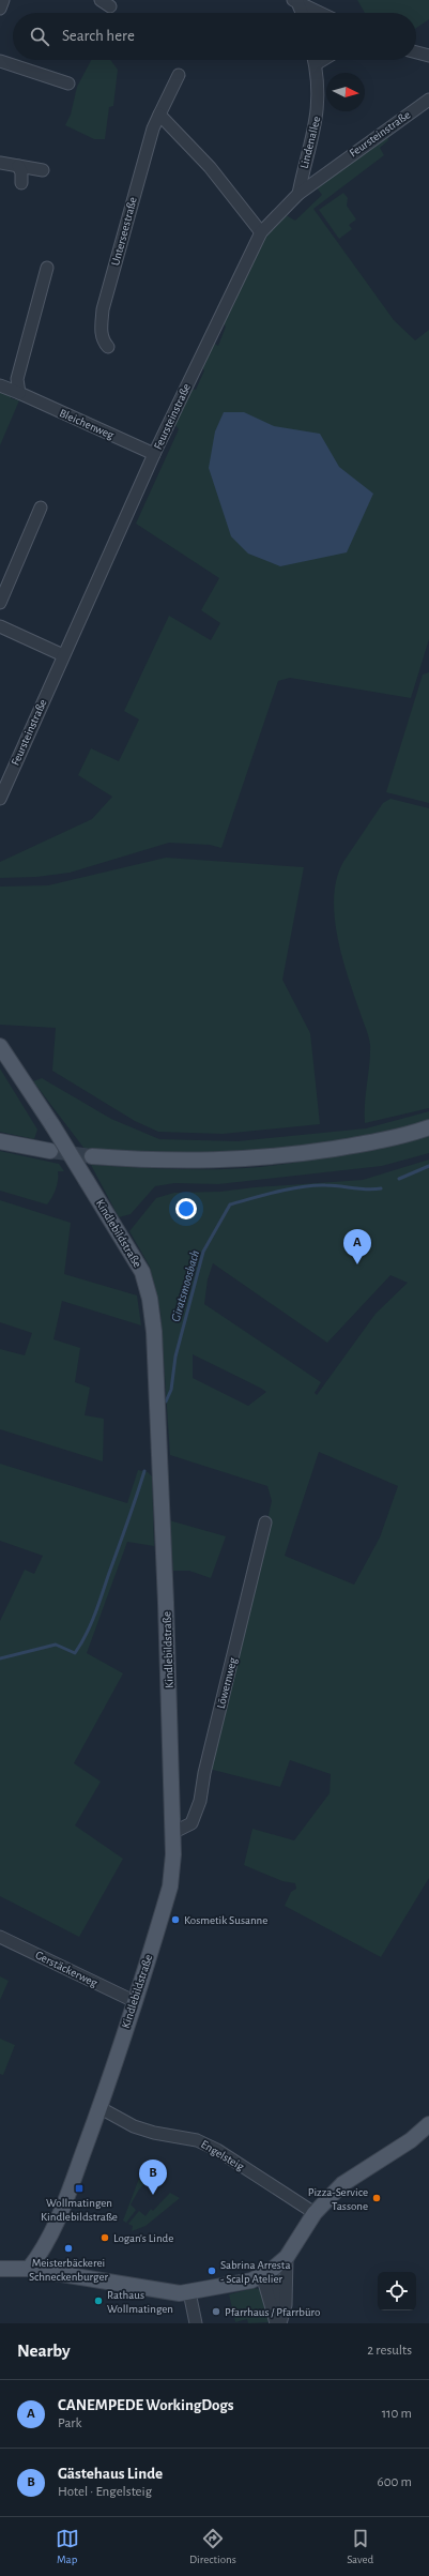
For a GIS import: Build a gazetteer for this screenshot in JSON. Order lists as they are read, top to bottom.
{
  "streets": {
    "main road": ["Kindlebildstraße"],
    "street": [
      "Feursteinstraße",
      "Lindenallee",
      "Unterseestraße",
      "Bleichenweg",
      "Löwernweg",
      "Gerstäckerweg",
      "Engelsteig"
    ]
  },
  "crossings": [
    ["Feursteinstraße", "Lindenallee"],
    ["Feursteinstraße", "Bleichenweg"],
    ["Kindlebildstraße", "Löwernweg"],
    ["Kindlebildstraße", "Gerstäckerweg"],
    ["Kindlebildstraße", "Engelsteig"]
  ],
  "water": ["Giratsmoosbach"],
  "places": {
    "other": [
      "Kosmetik Susanne",
      "Pizza-Service Tassone",
      "Logan's Linde",
      "Meisterbäckerei Schneckenburger",
      "Sabrina Arresta - Scalp Atelier",
      "Rathaus Wollmatingen",
      "Pfarrhaus / Pfarrbüro"
    ],
    "transit": ["Wollmatingen Kindlebildstraße"]
  },
  "north": "right",
  "page": {
    "search": "Search here",
    "pins": ["A", "B"],
    "heading": ["Nearby", "2 results"],
    "list": [
      {
        "mark": "A",
        "name": "CANEMPEDE WorkingDogs",
        "note": "Park",
        "value": "110 m"
      },
      {
        "mark": "B",
        "name": "Gästehaus Linde",
        "note": "Hotel · Engelsteig",
        "value": "600 m"
      }
    ],
    "nav": ["Map", "Directions", "Saved"]
  }
}
